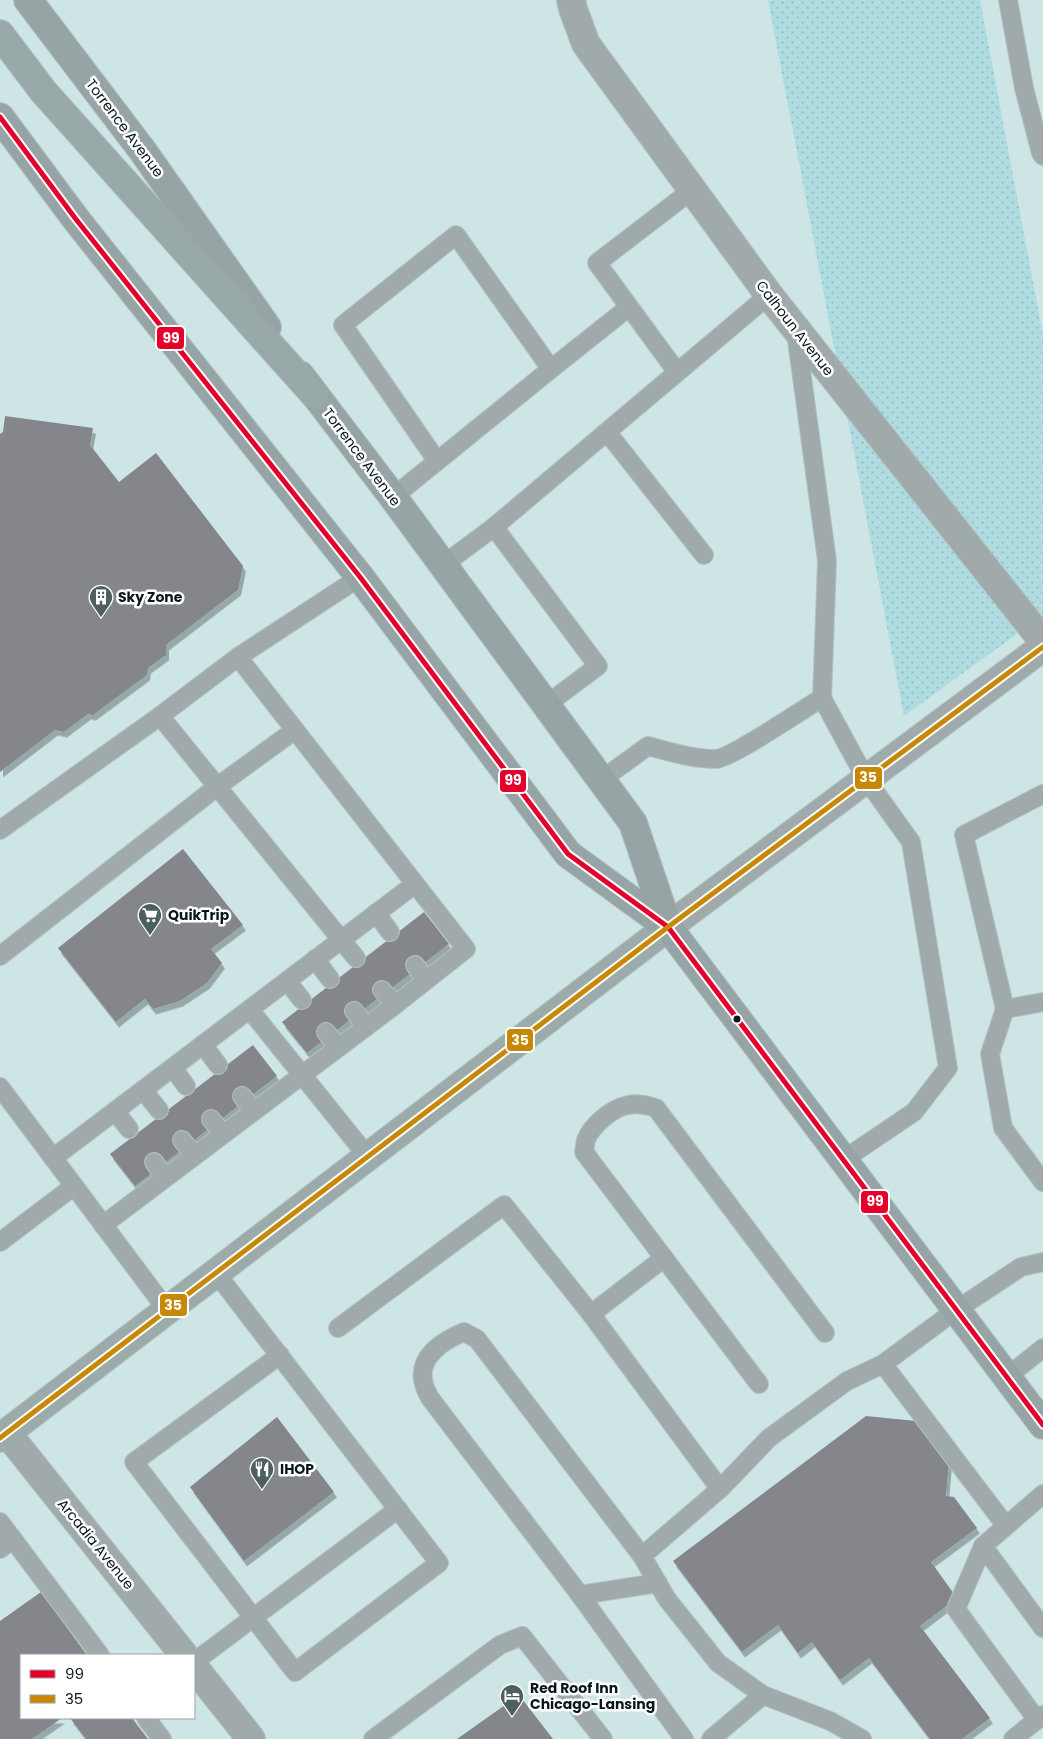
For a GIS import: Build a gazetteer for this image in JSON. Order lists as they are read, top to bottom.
{
  "streets": {
    "main road": ["Torrence Avenue"],
    "street": ["Calhoun Avenue", "Arcadia Avenue"]
  },
  "places": {
    "building": ["Sky Zone"],
    "supermarket": ["QuikTrip"],
    "restaurant": ["IHOP"],
    "hotel": ["Red Roof Inn Chicago-Lansing"]
  },
  "lines": ["transit line 99", "transit line 35"],
  "legend": ["99", "35"]
}
